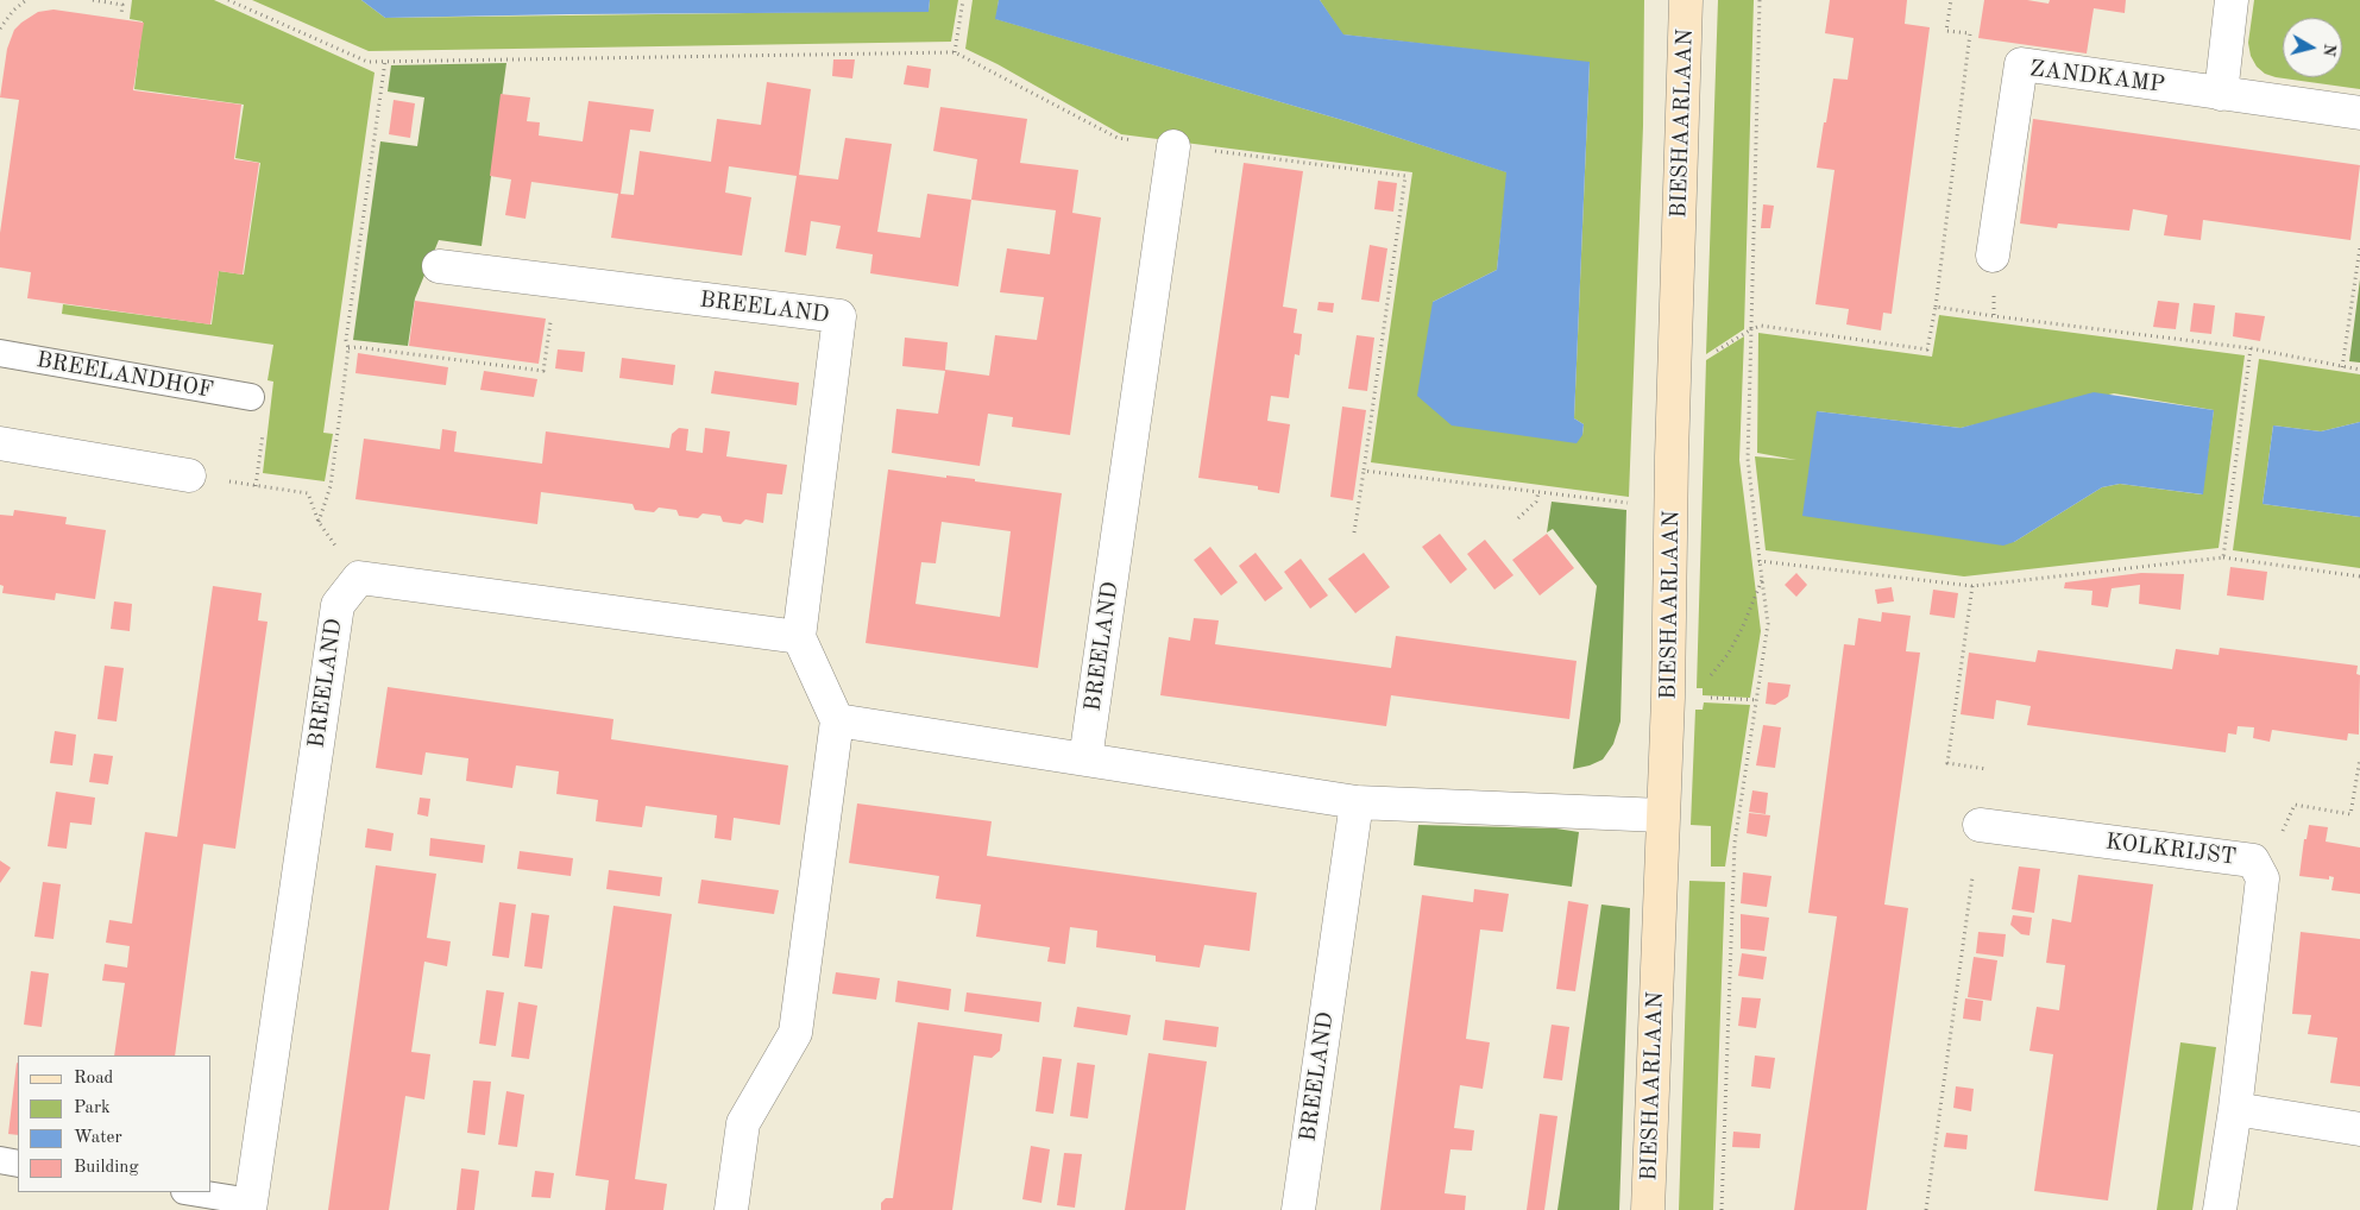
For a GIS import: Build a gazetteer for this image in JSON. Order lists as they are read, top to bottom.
{
  "streets": {
    "street": [
      "ZANDKAMP",
      "BIESHAARLAAN",
      "BREELAND",
      "KOLKRIJST"
    ],
    "lane": ["BREELANDHOF"]
  },
  "legend": [
    "Road",
    "Park",
    "Water",
    "Building"
  ],
  "north": "right"
}
